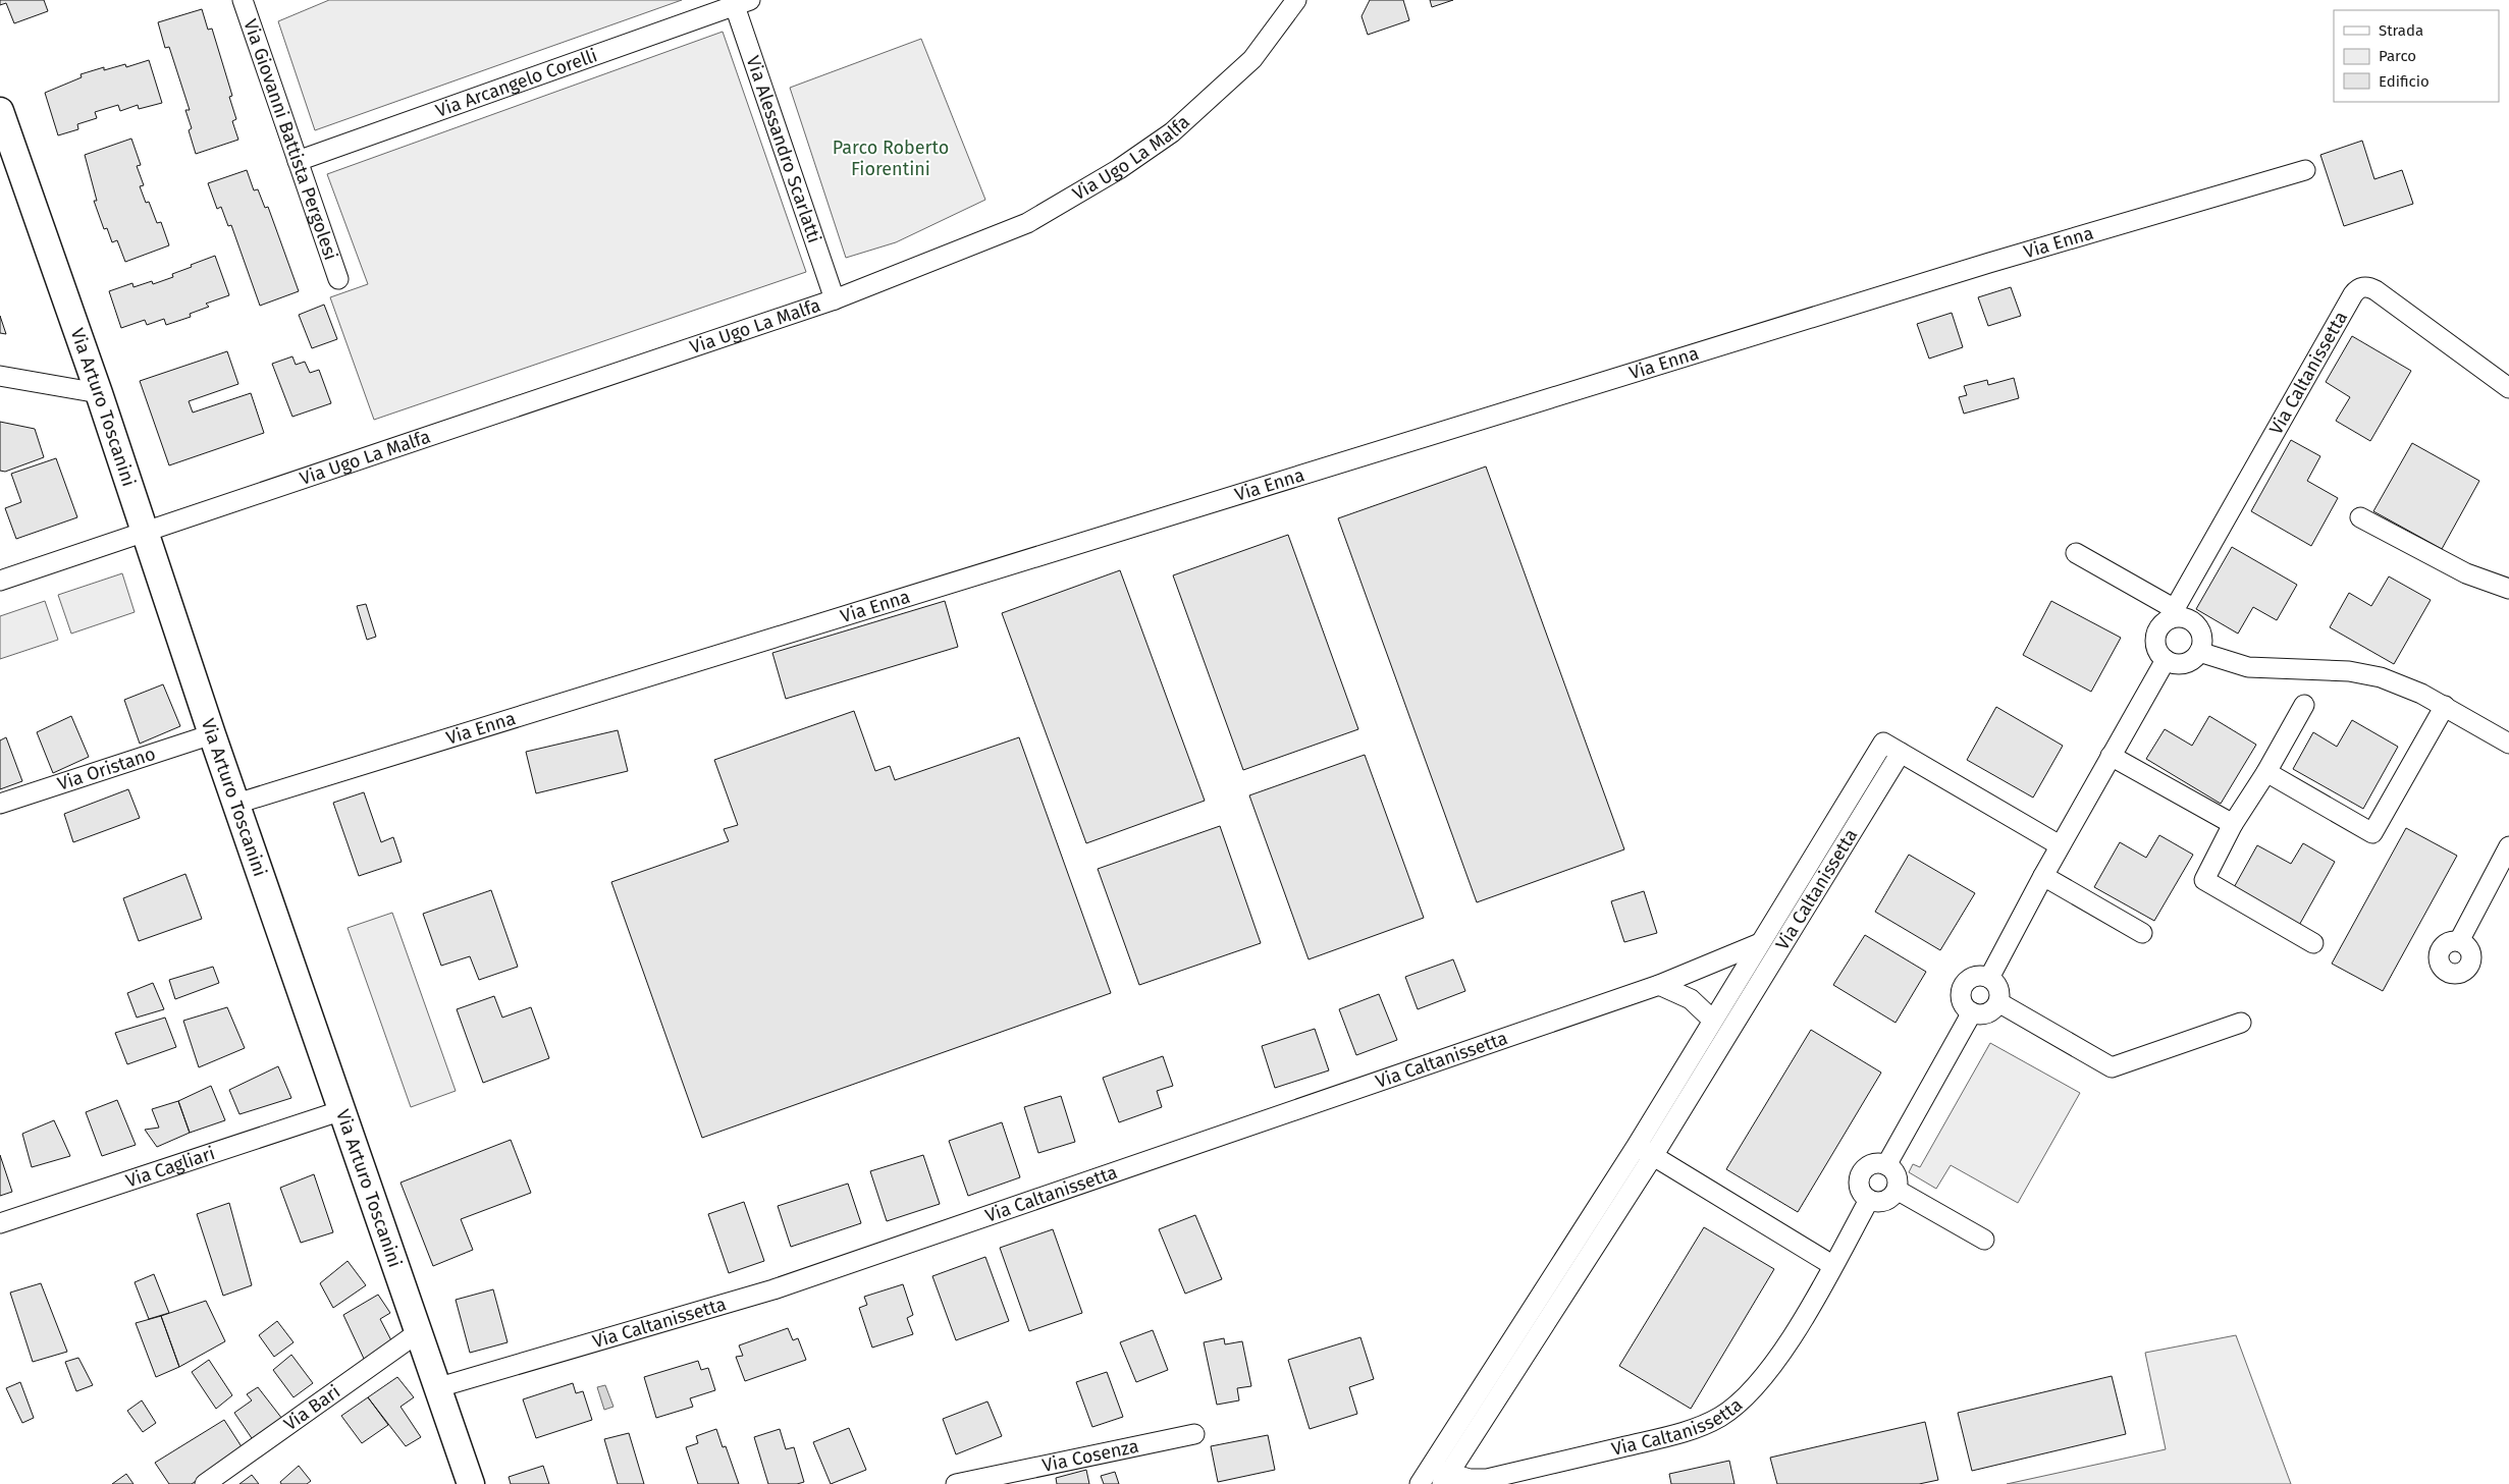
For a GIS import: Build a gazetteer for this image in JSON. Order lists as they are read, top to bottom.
{
  "streets": {
    "street": [
      "Via Arcangelo Corelli",
      "Via Giovanni Battista Pergolesi",
      "Via Alessandro Scarlatti",
      "Via Ugo La Malfa",
      "Via Enna",
      "Via Caltanissetta",
      "Via Arturo Toscanini",
      "Via Oristano",
      "Via Cagliari",
      "Via Bari",
      "Via Cosenza"
    ]
  },
  "crossings": [
    ["Via Arcangelo Corelli", "Via Giovanni Battista Pergolesi"],
    ["Via Arcangelo Corelli", "Via Alessandro Scarlatti"],
    ["Via Alessandro Scarlatti", "Via Ugo La Malfa"],
    ["Via Ugo La Malfa", "Via Arturo Toscanini"],
    ["Via Enna", "Via Arturo Toscanini"],
    ["Via Caltanissetta", "Via Arturo Toscanini"],
    ["Via Arturo Toscanini", "Via Oristano"],
    ["Via Arturo Toscanini", "Via Cagliari"],
    ["Via Arturo Toscanini", "Via Bari"]
  ],
  "parks": ["Parco Roberto Fiorentini"],
  "legend": ["Strada", "Parco", "Edificio"]
}
